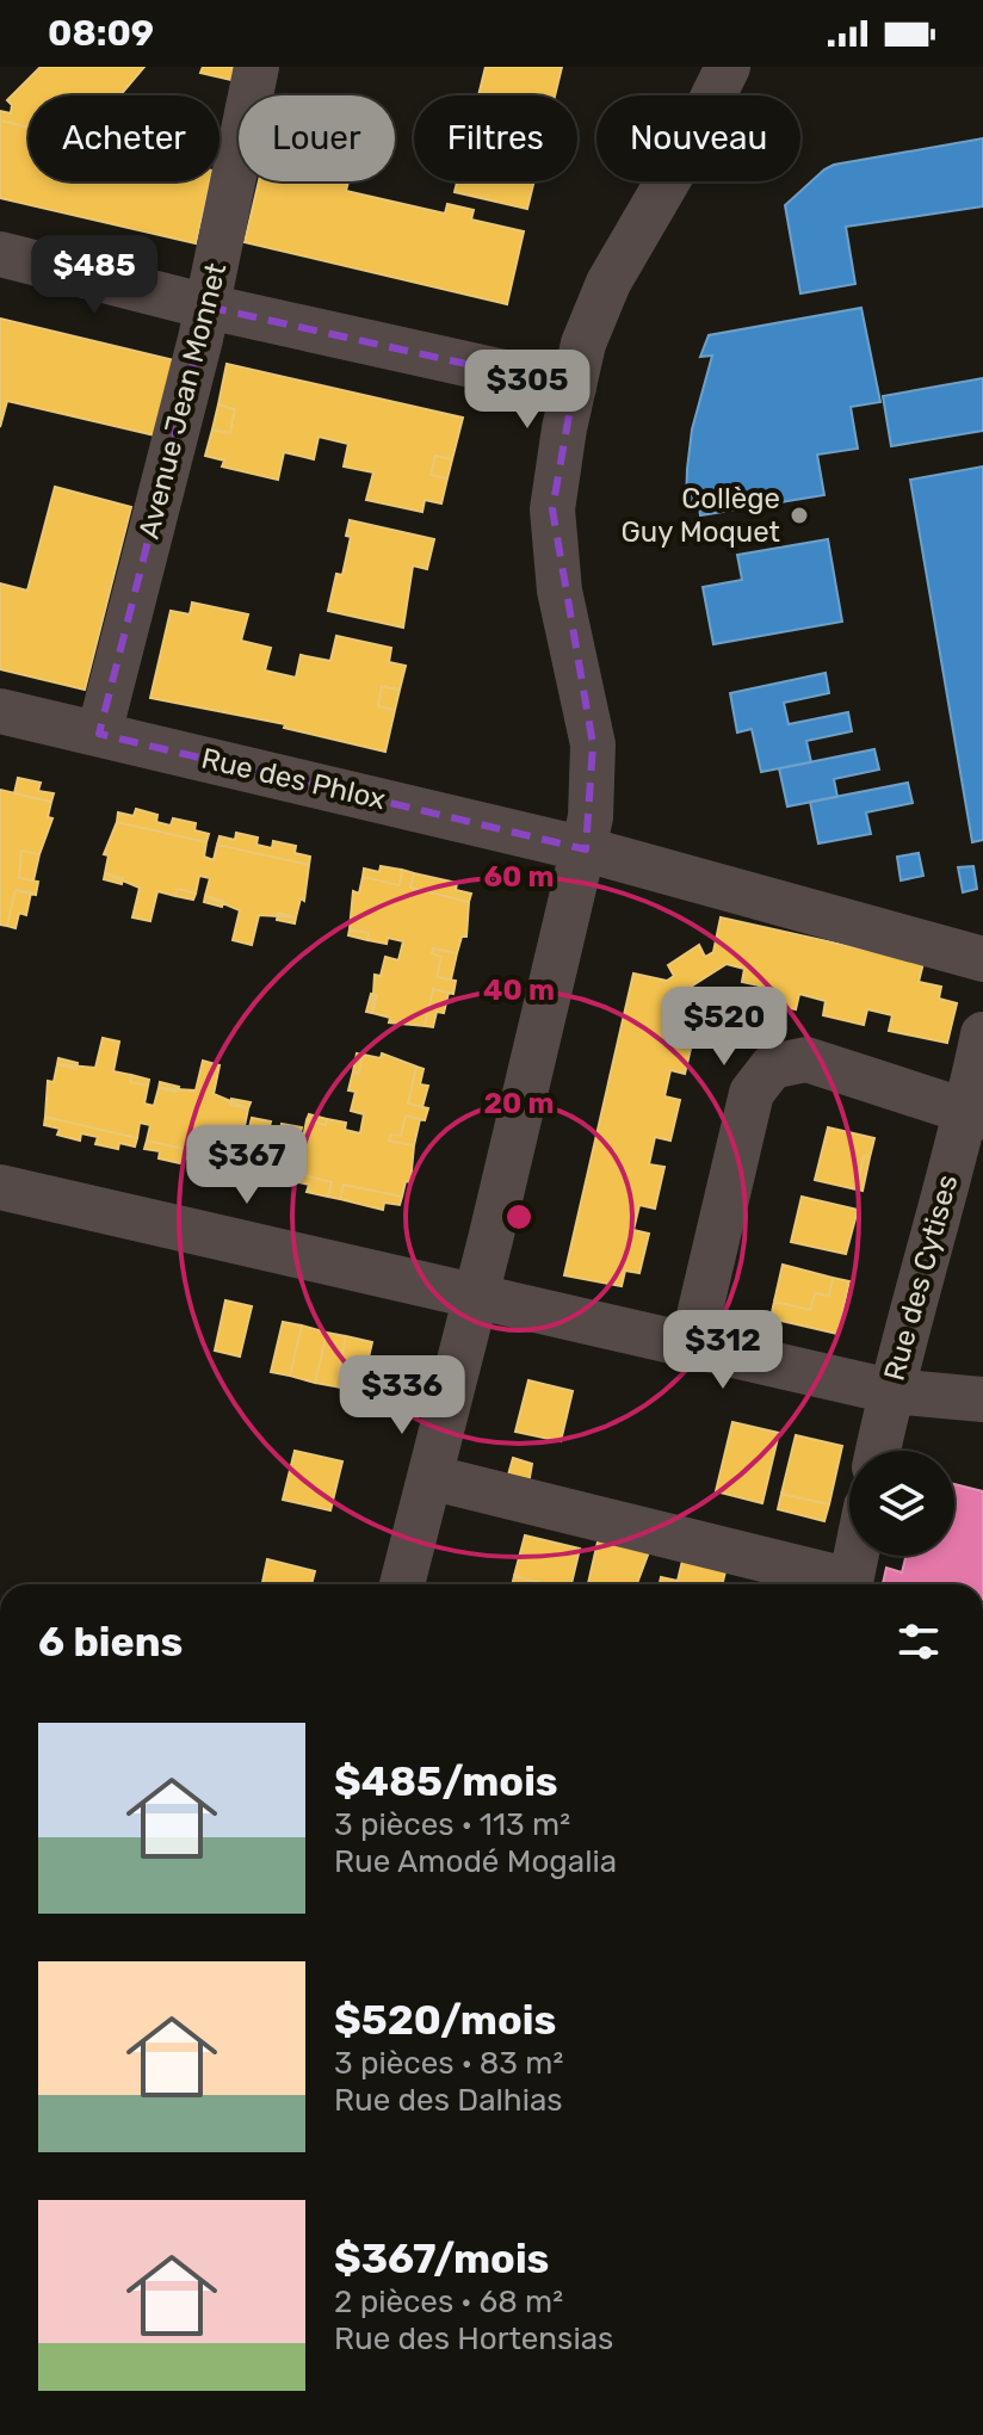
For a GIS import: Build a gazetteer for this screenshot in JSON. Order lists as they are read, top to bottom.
{
  "streets": {
    "street": ["Avenue Jean Monnet", "Rue des Phlox", "Rue des Cytises"]
  },
  "crossings": [
    ["Avenue Jean Monnet", "Rue des Phlox"]
  ],
  "places": ["Collège Guy Moquet"],
  "page": {
    "status": "08:09",
    "chip": [
      "Acheter",
      "Louer",
      "Filtres",
      "Nouveau"
    ],
    "price": [
      "$485",
      "$305",
      "$520",
      "$367",
      "$312",
      "$336"
    ],
    "heading": "6 biens",
    "list": [
      {
        "name": "$485/mois",
        "note": "3 pièces · 113 m² · Rue Amodé Mogalia"
      },
      {
        "name": "$520/mois",
        "note": "3 pièces · 83 m² · Rue des Dalhias"
      },
      {
        "name": "$367/mois",
        "note": "2 pièces · 68 m² · Rue des Hortensias"
      }
    ]
  },
  "rings": ["60 m", "40 m", "20 m"]
}
